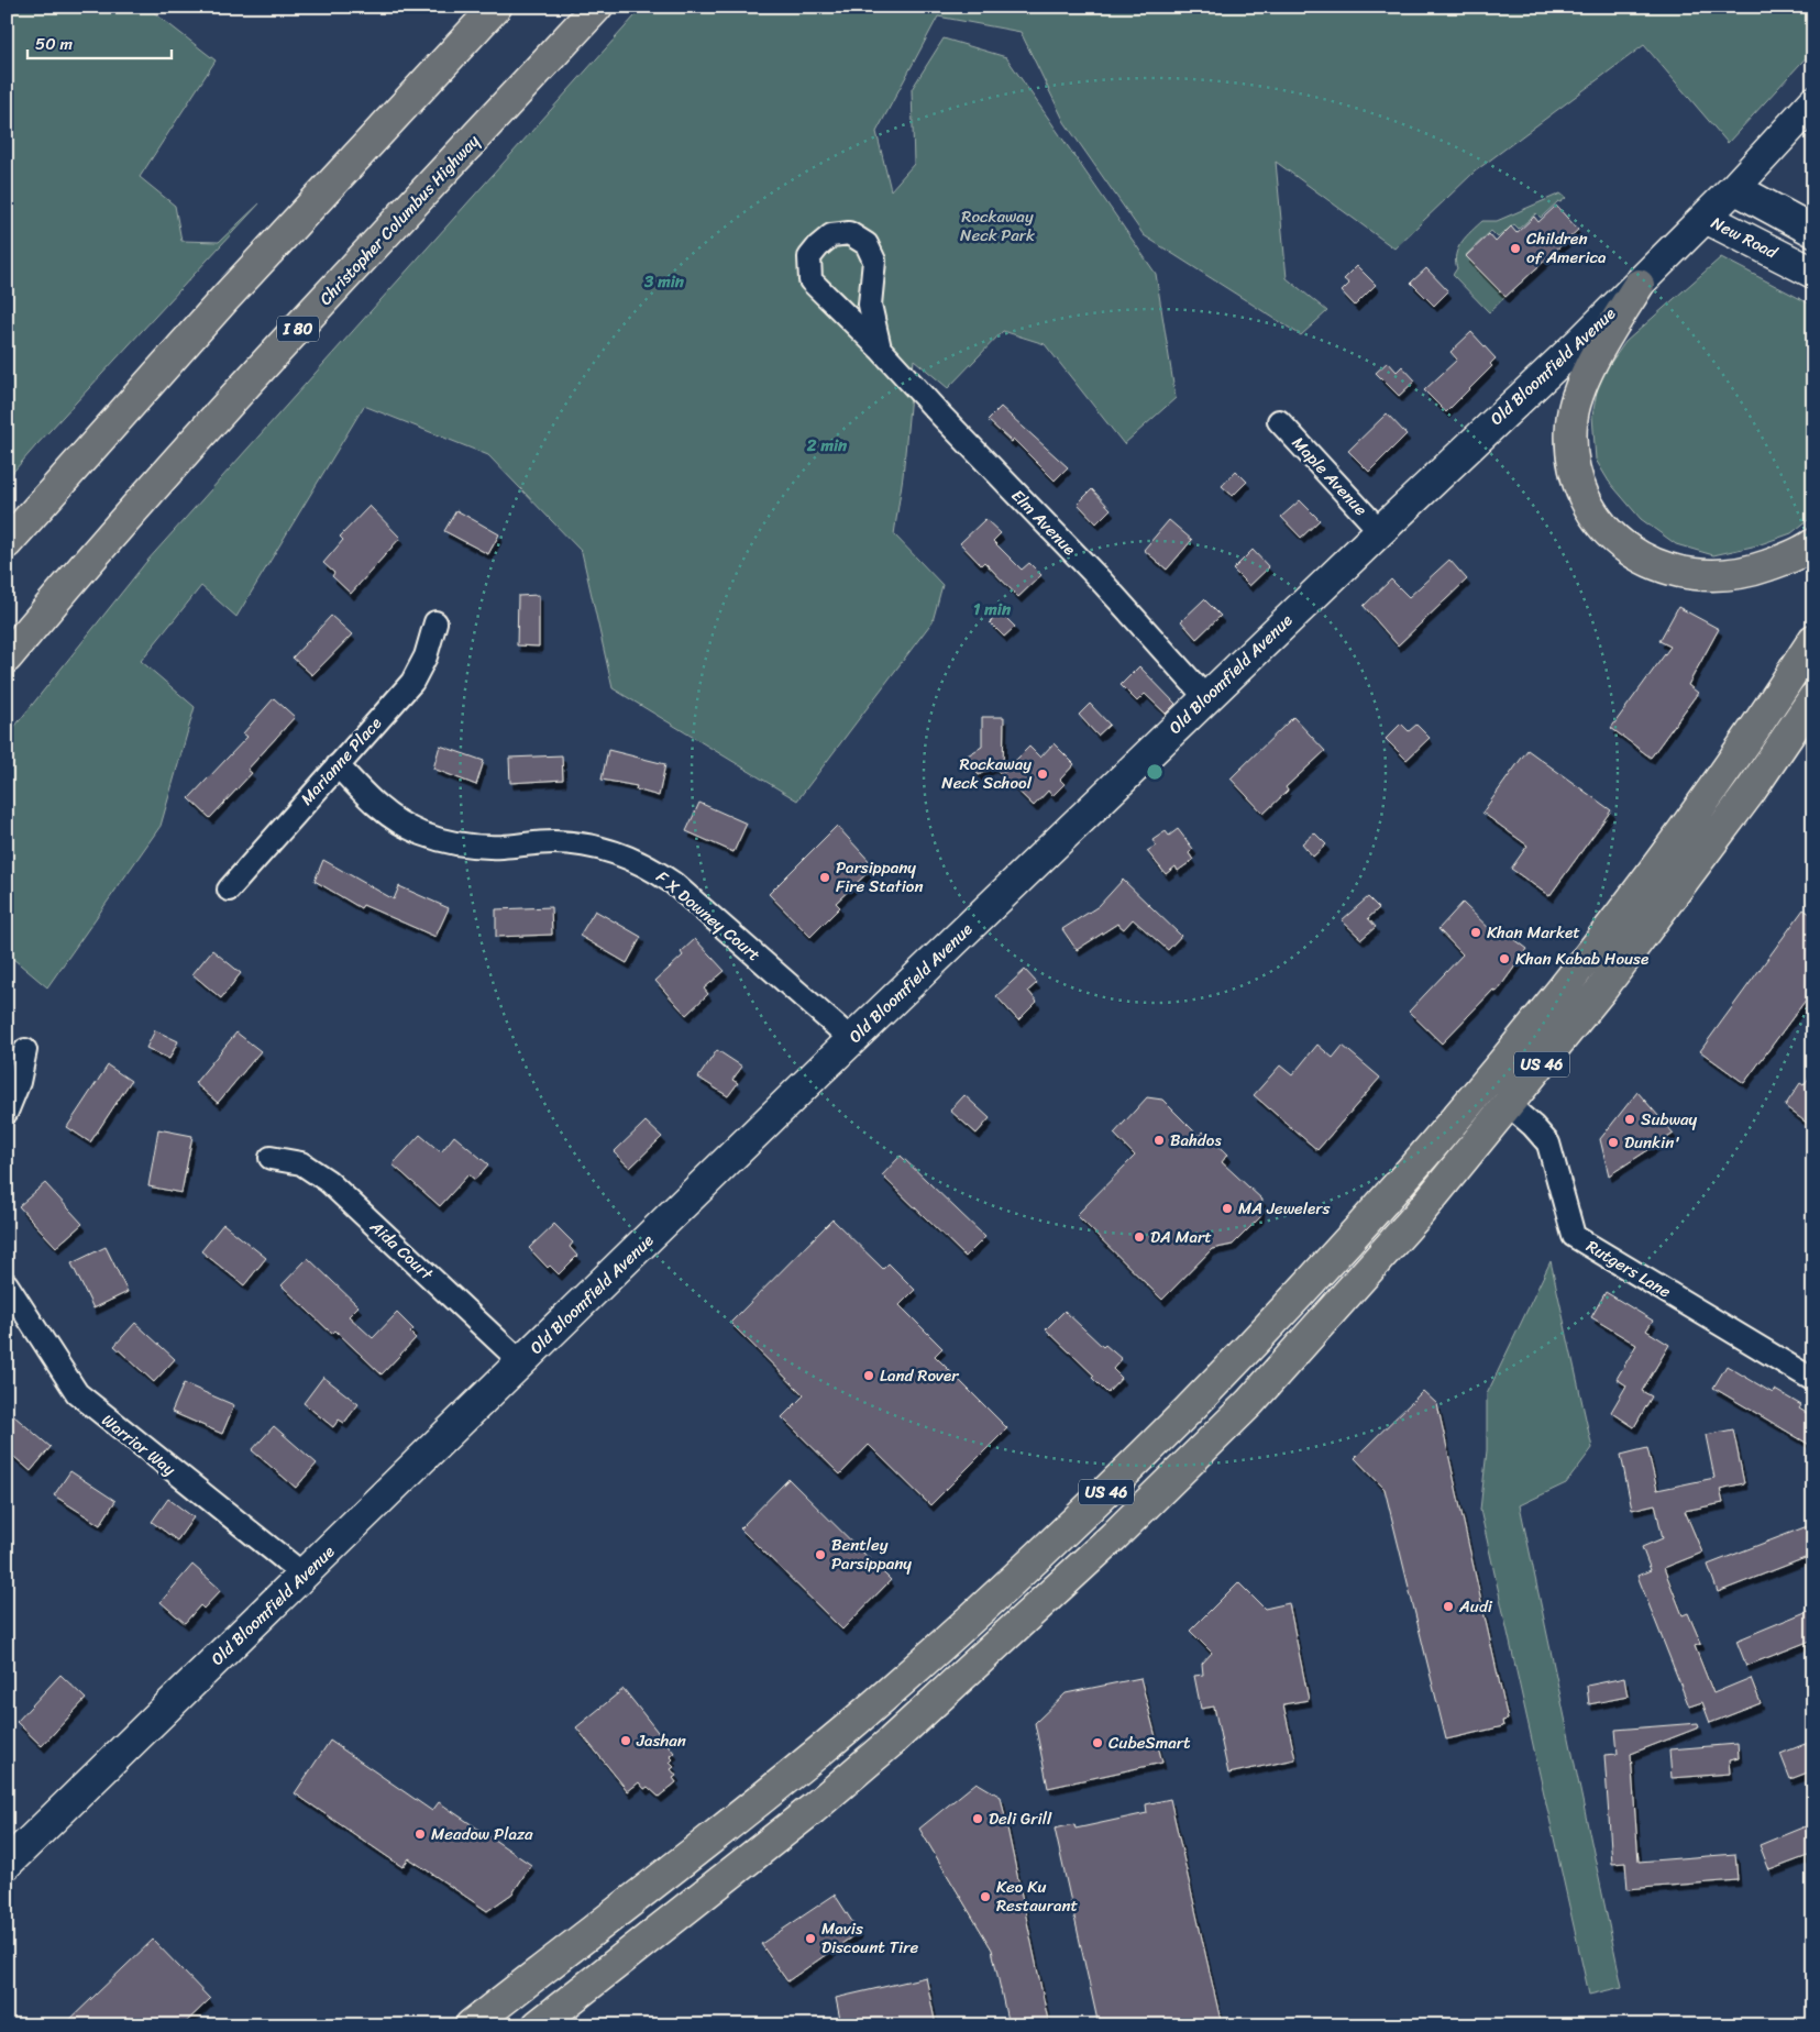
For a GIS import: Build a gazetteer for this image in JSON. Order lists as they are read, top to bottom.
{
  "streets": {
    "highway": ["Christopher Columbus Highway", "I 80", "US 46"],
    "street": [
      "New Road",
      "Old Bloomfield Avenue",
      "Maple Avenue",
      "Elm Avenue",
      "Marianne Place",
      "F X Downey Court",
      "Aida Court",
      "Rutgers Lane",
      "Warrior Way"
    ]
  },
  "crossings": [
    ["New Road", "Old Bloomfield Avenue"],
    ["Old Bloomfield Avenue", "Maple Avenue"],
    ["Old Bloomfield Avenue", "Elm Avenue"],
    ["Old Bloomfield Avenue", "F X Downey Court"],
    ["Old Bloomfield Avenue", "Aida Court"],
    ["Old Bloomfield Avenue", "Warrior Way"],
    ["Marianne Place", "F X Downey Court"],
    ["US 46", "Rutgers Lane"]
  ],
  "parks": ["Rockaway Neck Park"],
  "places": [
    "Children of America",
    "Rockaway Neck School",
    "Parsippany Fire Station",
    "Khan Market",
    "Khan Kabab House",
    "Subway",
    "Bahdos",
    "Dunkin'",
    "MA Jewelers",
    "DA Mart",
    "Land Rover",
    "Bentley Parsippany",
    "Audi",
    "Jashan",
    "CubeSmart",
    "Deli Grill",
    "Meadow Plaza",
    "Keo Ku Restaurant",
    "Mavis Discount Tire"
  ],
  "scale_bar": "50 m",
  "rings": ["3 min", "2 min", "1 min"]
}
